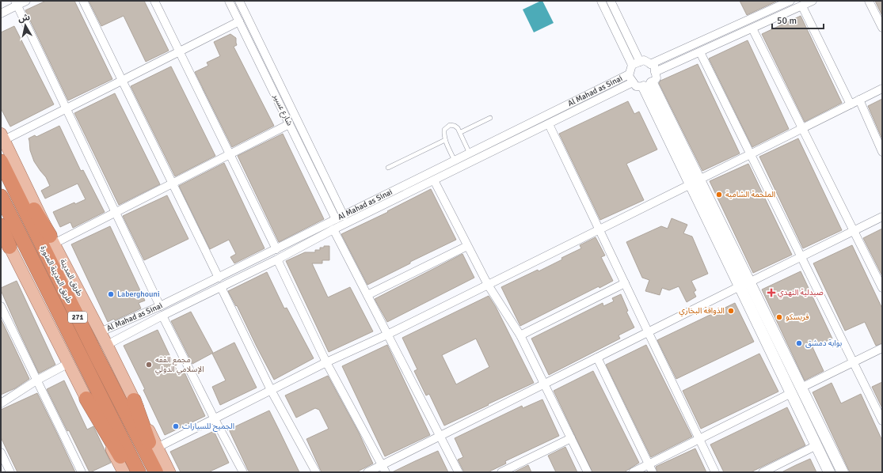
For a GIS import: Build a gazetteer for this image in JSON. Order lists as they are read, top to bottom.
{
  "streets": {
    "highway": ["طريق المدينة المنورة", "271"],
    "main road": ["طريق المدينة"],
    "street": ["Al Mahad as Sinai", "شارع عسير"]
  },
  "crossings": [
    ["Al Mahad as Sinai", "شارع عسير"],
    ["Al Mahad as Sinai", "طريق المدينة"]
  ],
  "places": {
    "other": [
      "الملحمة الشامية",
      "Laberghouni",
      "الذواقة البخاري",
      "فريسكو",
      "بوابة دمشق",
      "مجمع الفقه الإسلامي الدولي",
      "الجميح للسيارات"
    ],
    "health": ["صيدلية النهدي"]
  },
  "scale_bar": "50 m",
  "north": "top"
}
